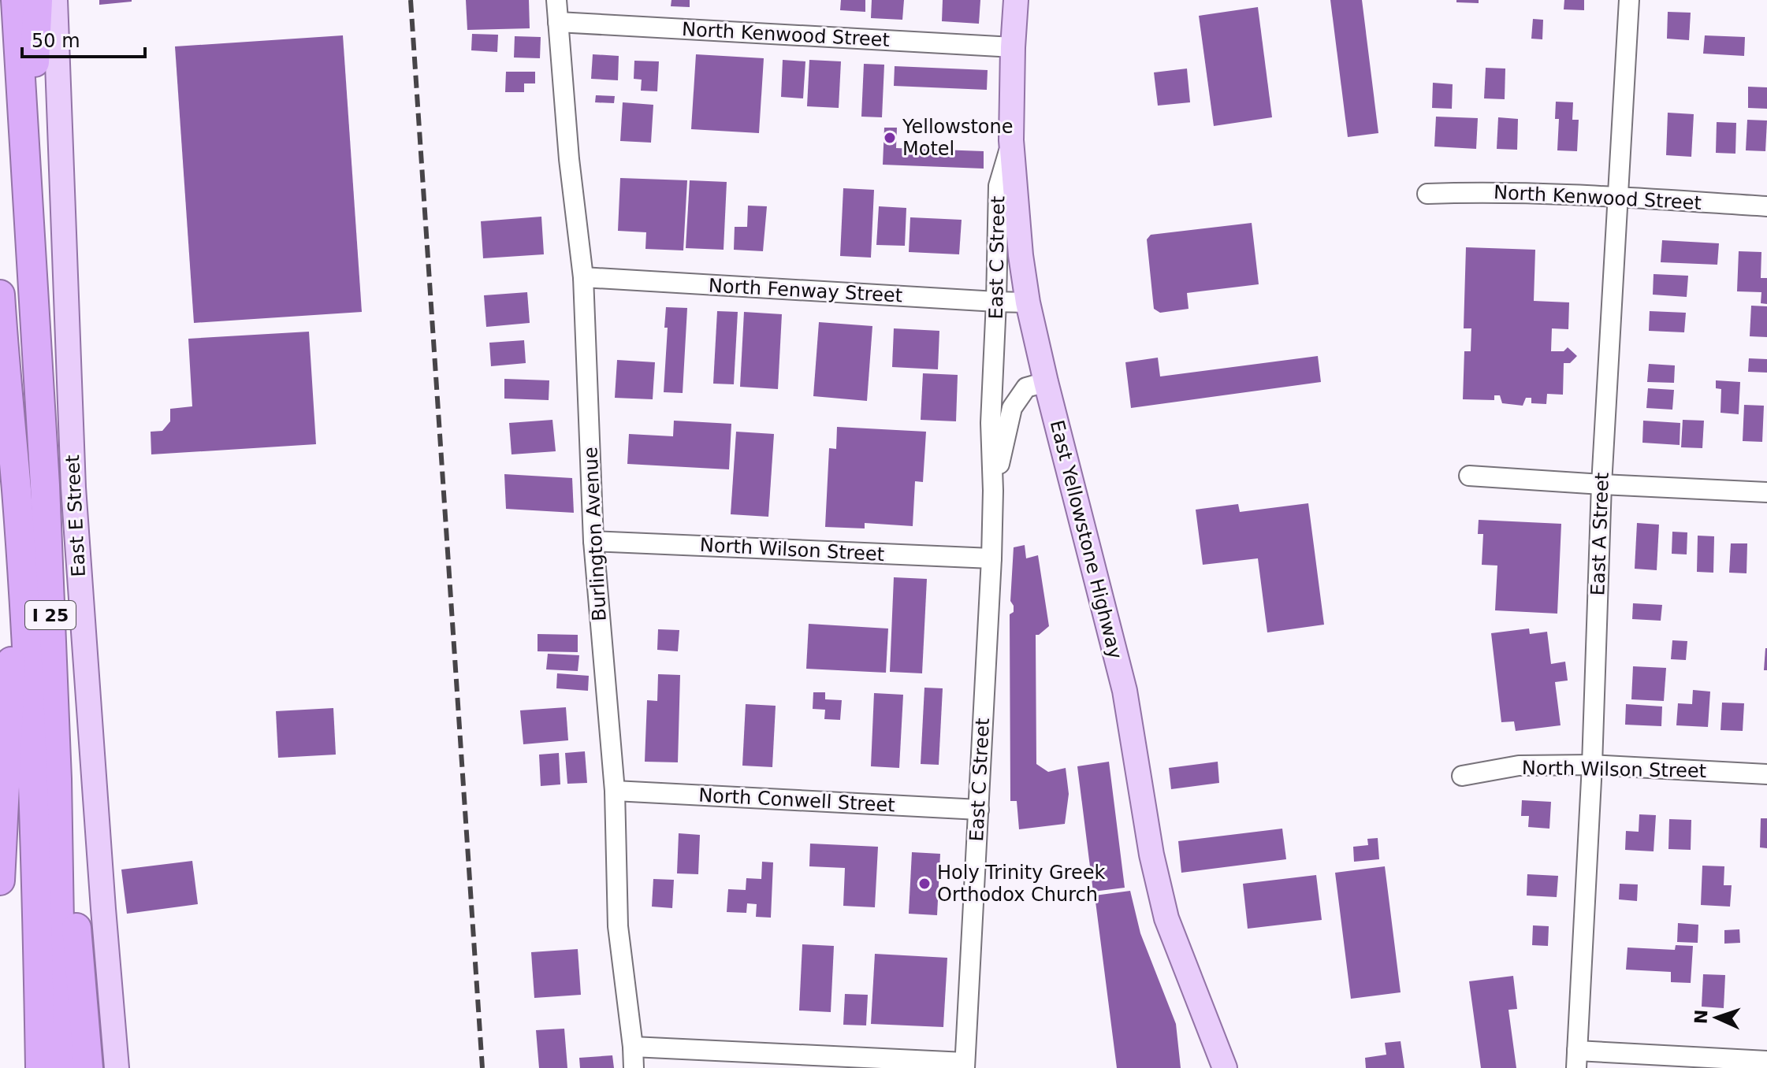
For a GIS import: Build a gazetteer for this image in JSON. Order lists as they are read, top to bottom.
{
  "streets": {
    "highway": ["I 25"],
    "main road": ["East E Street", "East Yellowstone Highway"],
    "street": [
      "North Kenwood Street",
      "East C Street",
      "North Fenway Street",
      "Burlington Avenue",
      "East A Street",
      "North Wilson Street",
      "North Conwell Street"
    ]
  },
  "crossings": [
    ["North Kenwood Street", "Burlington Avenue"],
    ["North Kenwood Street", "East A Street"],
    ["North Kenwood Street", "East Yellowstone Highway"],
    ["East C Street", "North Fenway Street"],
    ["East C Street", "East Yellowstone Highway"],
    ["East C Street", "North Wilson Street"],
    ["East C Street", "North Conwell Street"],
    ["North Fenway Street", "Burlington Avenue"],
    ["North Fenway Street", "East Yellowstone Highway"],
    ["Burlington Avenue", "North Wilson Street"],
    ["Burlington Avenue", "North Conwell Street"],
    ["East A Street", "North Wilson Street"]
  ],
  "places": ["Yellowstone Motel", "Holy Trinity Greek Orthodox Church"],
  "scale_bar": "50 m",
  "north": "left"
}
